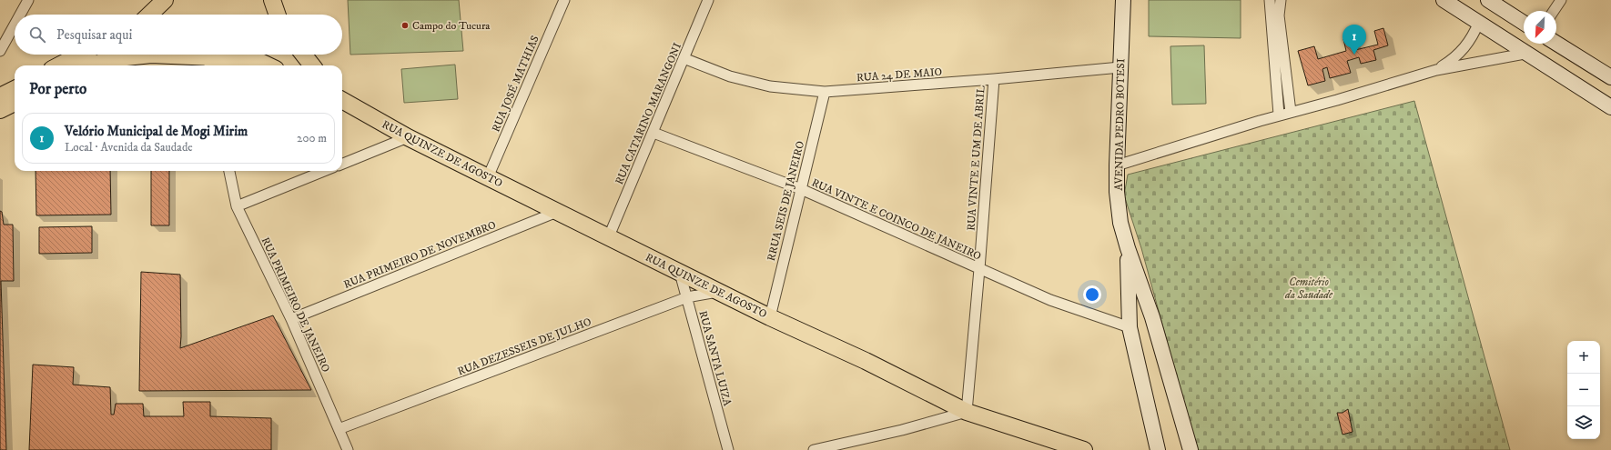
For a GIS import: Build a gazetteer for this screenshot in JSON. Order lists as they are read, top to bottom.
{
  "streets": {
    "main road": ["AVENIDA PEDRO BOTESI", "RUA QUINZE DE AGOSTO"],
    "street": [
      "RUA 24 DE MAIO",
      "RUA JOSÉ MATHIAS",
      "RUA CATARINO MARANGONI",
      "RUA VINTE E UM DE ABRIL",
      "RRUA SEIS DE JANEIRO",
      "RUA VINTE E COINCO DE JANEIRO",
      "RUA PRIMEIRO DE NOVEMBRO",
      "RUA PRIMEIRO DE JANEIRO",
      "RUA DEZESSEIS DE JULHO",
      "RUA SANTA LUIZA"
    ]
  },
  "crossings": [
    ["RUA 24 DE MAIO", "RUA CATARINO MARANGONI"],
    ["RUA 24 DE MAIO", "AVENIDA PEDRO BOTESI"],
    ["RUA 24 DE MAIO", "RUA VINTE E UM DE ABRIL"],
    ["RUA 24 DE MAIO", "RRUA SEIS DE JANEIRO"],
    ["RUA JOSÉ MATHIAS", "RUA QUINZE DE AGOSTO"],
    ["RUA CATARINO MARANGONI", "RUA QUINZE DE AGOSTO"],
    ["RUA CATARINO MARANGONI", "RUA VINTE E COINCO DE JANEIRO"],
    ["AVENIDA PEDRO BOTESI", "RUA VINTE E COINCO DE JANEIRO"],
    ["RUA QUINZE DE AGOSTO", "RUA VINTE E UM DE ABRIL"],
    ["RUA QUINZE DE AGOSTO", "RRUA SEIS DE JANEIRO"],
    ["RUA QUINZE DE AGOSTO", "RUA PRIMEIRO DE NOVEMBRO"],
    ["RUA QUINZE DE AGOSTO", "RUA DEZESSEIS DE JULHO"],
    ["RUA QUINZE DE AGOSTO", "RUA SANTA LUIZA"],
    ["RUA VINTE E UM DE ABRIL", "RUA VINTE E COINCO DE JANEIRO"],
    ["RRUA SEIS DE JANEIRO", "RUA VINTE E COINCO DE JANEIRO"],
    ["RUA PRIMEIRO DE NOVEMBRO", "RUA PRIMEIRO DE JANEIRO"],
    ["RUA PRIMEIRO DE JANEIRO", "RUA DEZESSEIS DE JULHO"],
    ["RUA DEZESSEIS DE JULHO", "RUA SANTA LUIZA"]
  ],
  "parks": ["Cemitério da Saudade"],
  "places": ["Campo do Tucura"],
  "north": "bottom left",
  "page": {
    "search": "Pesquisar aqui",
    "pins": "1",
    "heading": "Por perto",
    "list": [
      {
        "mark": "1",
        "name": "Velório Municipal de Mogi Mirim",
        "note": "Local · Avenida da Saudade",
        "value": "200 m"
      }
    ],
    "map_buttons": ["+", "−"]
  }
}
